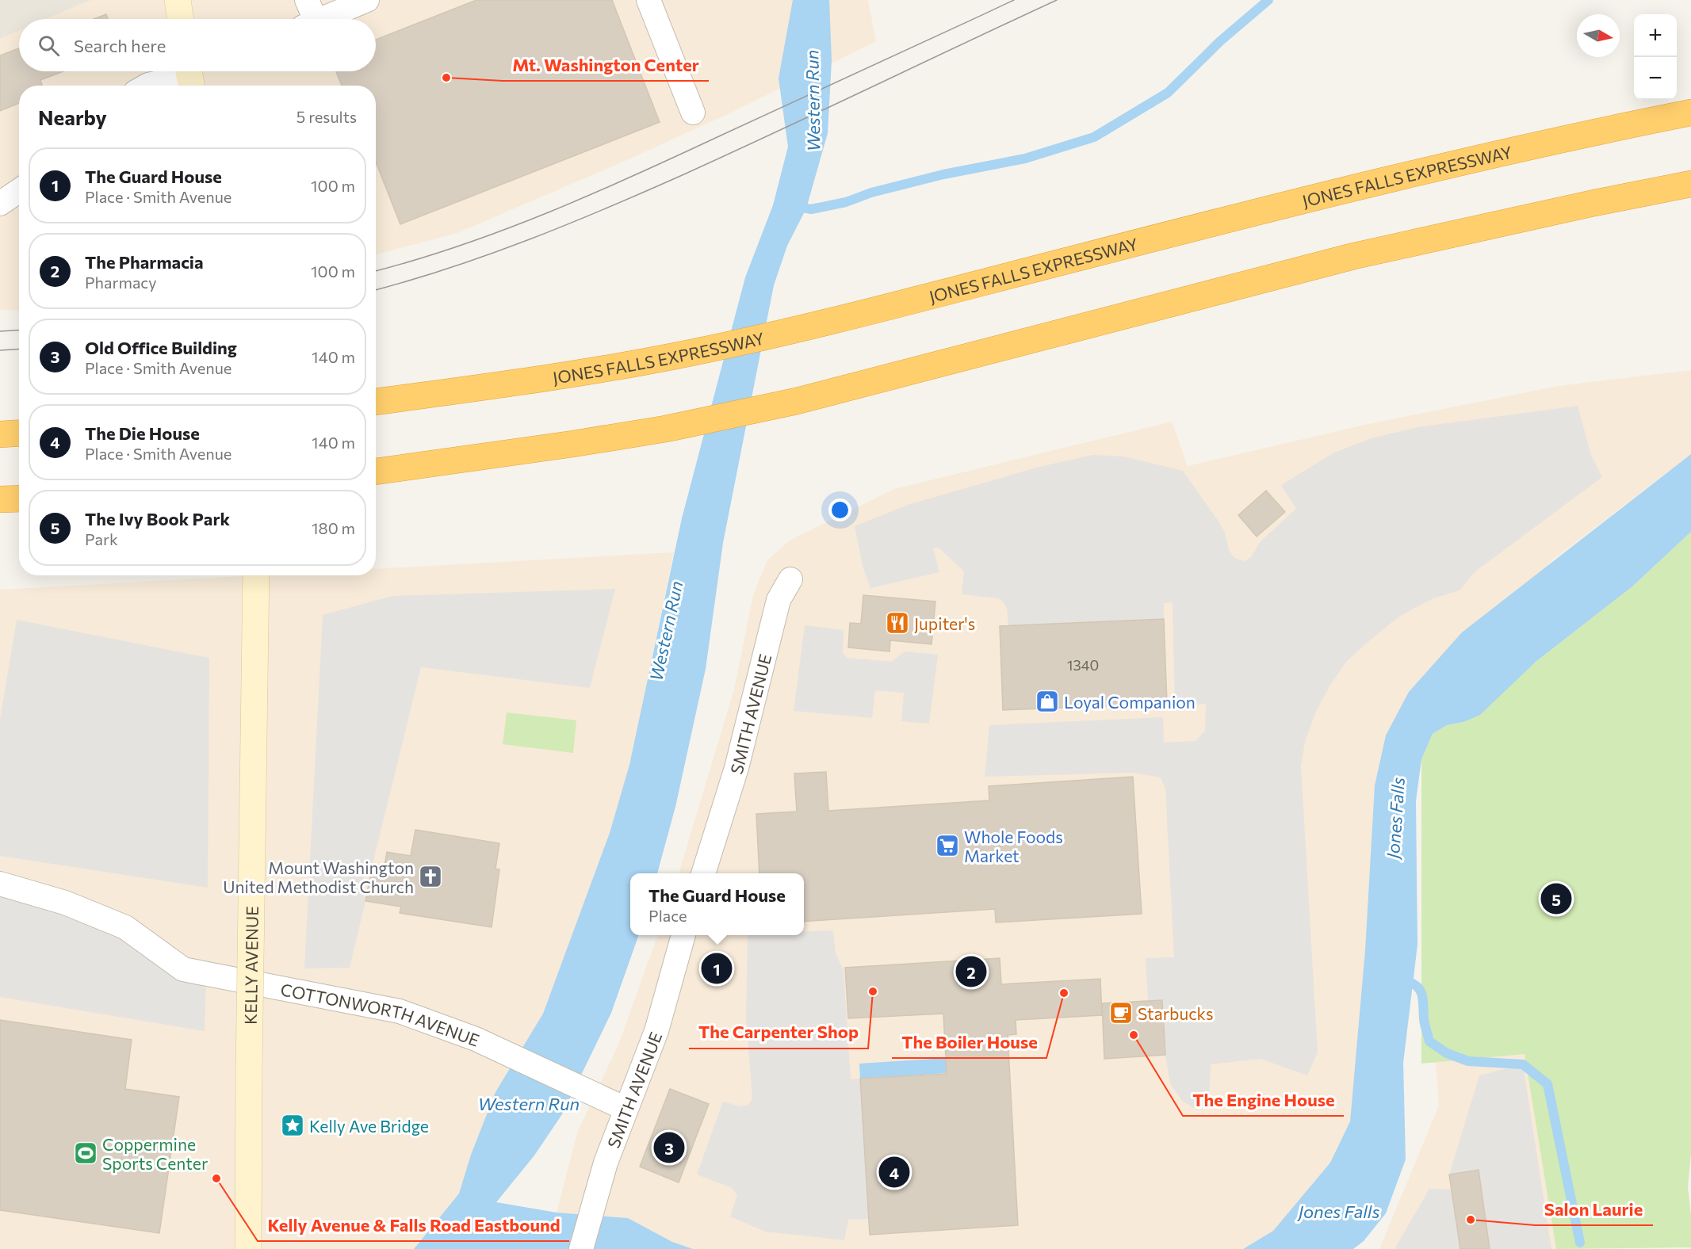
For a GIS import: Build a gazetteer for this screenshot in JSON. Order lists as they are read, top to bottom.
{
  "streets": {
    "highway": ["JONES FALLS EXPRESSWAY"],
    "main road": ["KELLY AVENUE"],
    "street": ["SMITH AVENUE", "COTTONWORTH AVENUE"]
  },
  "crossings": [
    ["SMITH AVENUE", "COTTONWORTH AVENUE"]
  ],
  "water": ["Western Run", "Jones Falls"],
  "places": {
    "other": [
      "Mt. Washington Center",
      "The Carpenter Shop",
      "The Boiler House",
      "The Engine House",
      "Kelly Avenue & Falls Road Eastbound",
      "Salon Laurie"
    ],
    "restaurant": ["Jupiter's"],
    "shop": ["Loyal Companion"],
    "supermarket": ["Whole Foods Market"],
    "church": ["Mount Washington United Methodist Church"],
    "cafe": ["Starbucks"],
    "place": ["Kelly Ave Bridge"],
    "sports": ["Coppermine Sports Center"]
  },
  "house_numbers": ["1340"],
  "north": "right",
  "page": {
    "map_buttons": ["+", "−"],
    "search": "Search here",
    "heading": ["Nearby", "5 results"],
    "list": [
      {
        "mark": "1",
        "name": "The Guard House",
        "note": "Place · Smith Avenue",
        "value": "100 m"
      },
      {
        "mark": "2",
        "name": "The Pharmacia",
        "note": "Pharmacy",
        "value": "100 m"
      },
      {
        "mark": "3",
        "name": "Old Office Building",
        "note": "Place · Smith Avenue",
        "value": "140 m"
      },
      {
        "mark": "4",
        "name": "The Die House",
        "note": "Place · Smith Avenue",
        "value": "140 m"
      },
      {
        "mark": "5",
        "name": "The Ivy Book Park",
        "note": "Park",
        "value": "180 m"
      }
    ],
    "popup": ["The Guard House", "Place"],
    "pins": [
      "5",
      "1",
      "2",
      "3",
      "4"
    ]
  }
}
